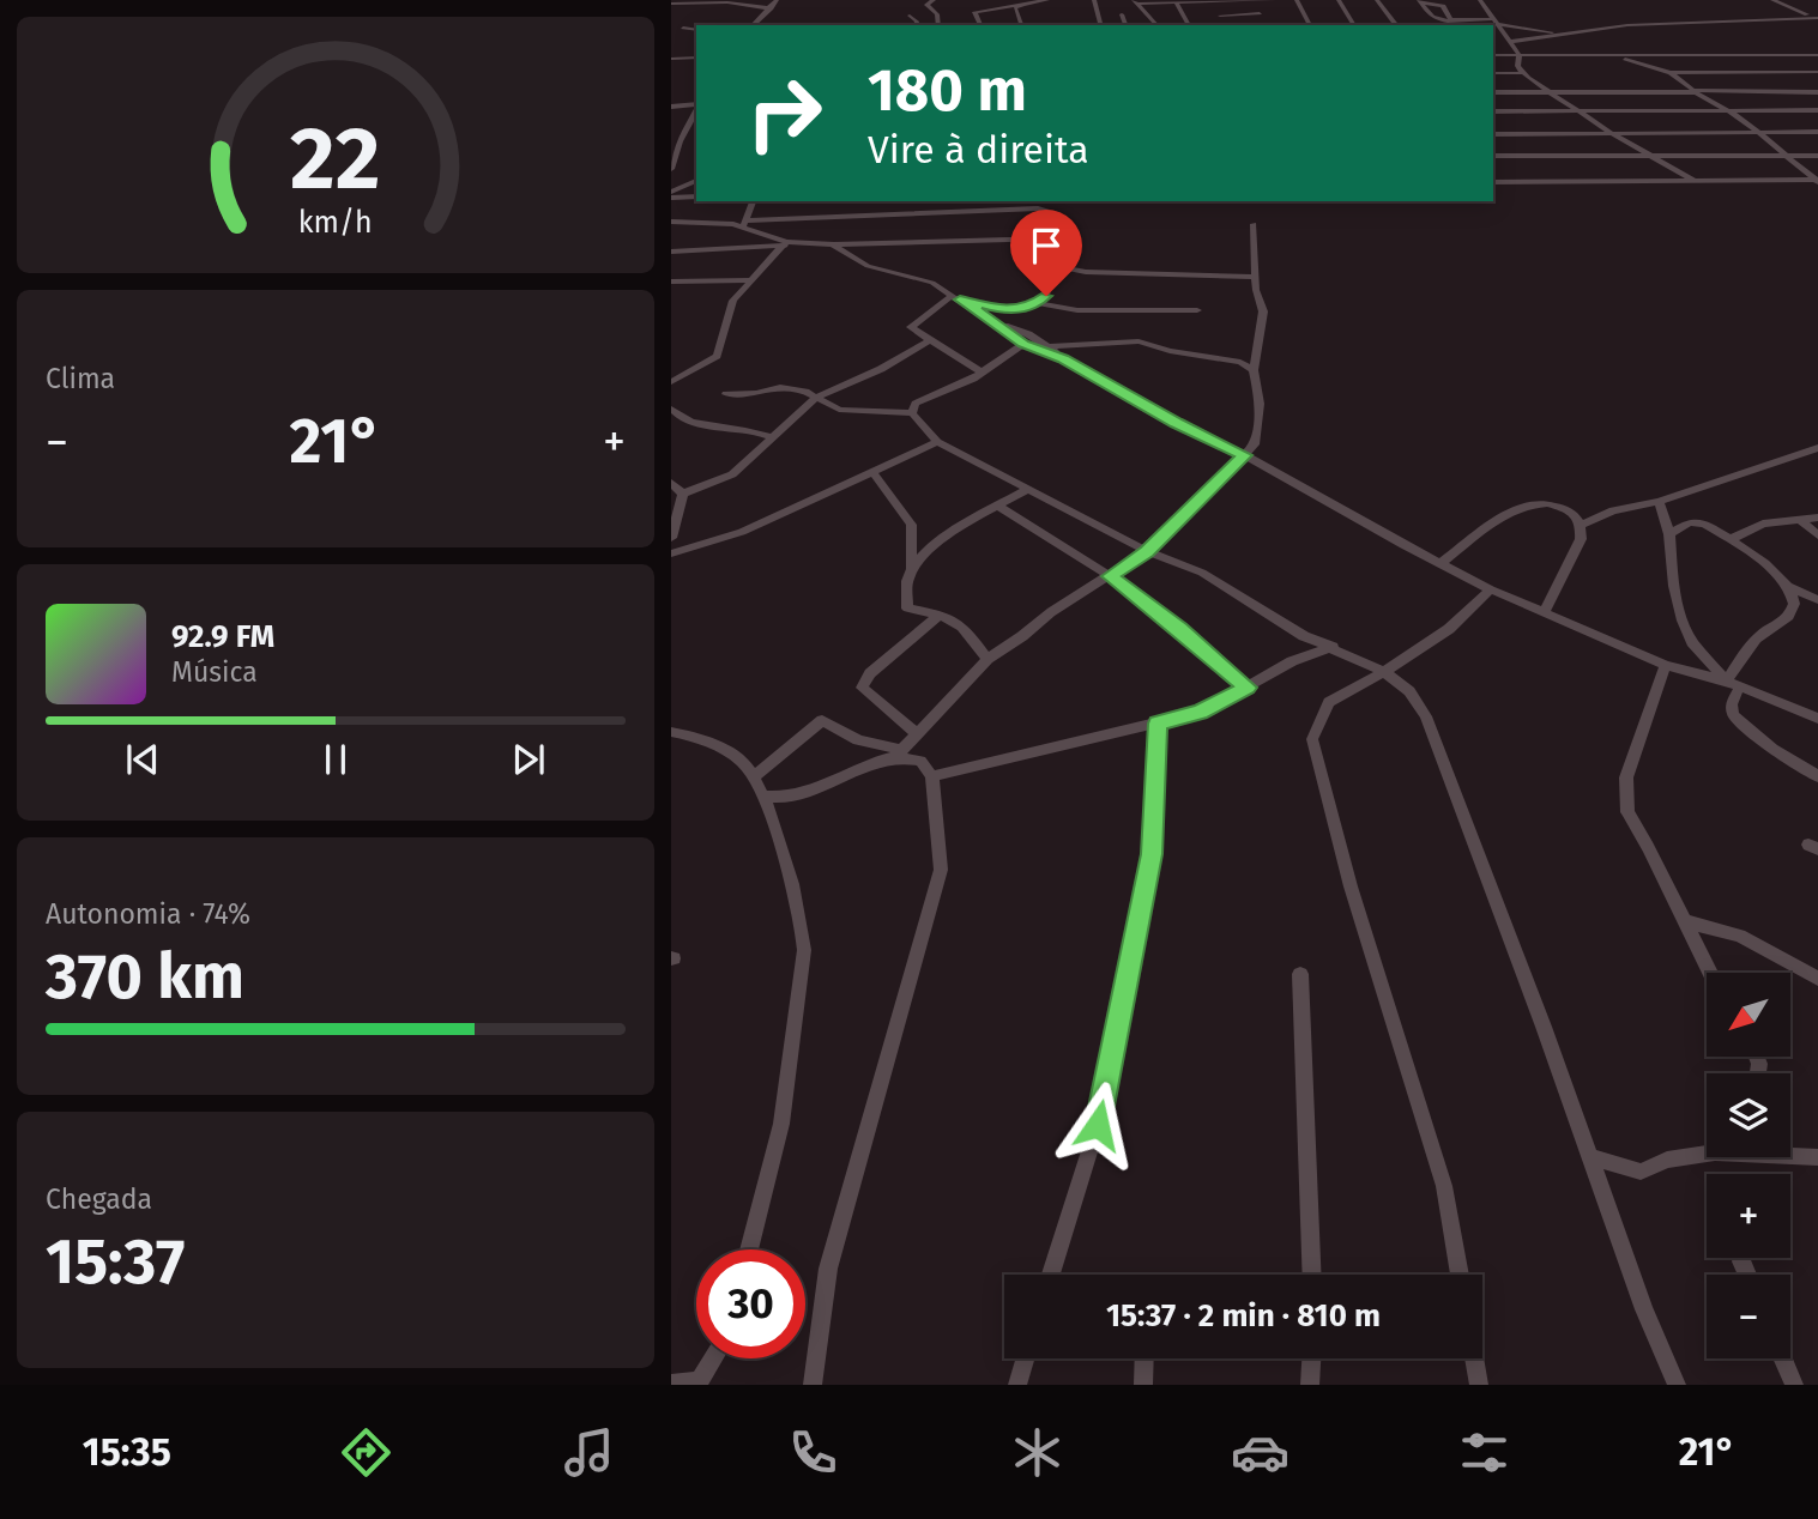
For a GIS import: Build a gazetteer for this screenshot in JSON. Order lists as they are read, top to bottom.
{
  "north": "bottom left",
  "page": {
    "turn": ["180 m", "Vire à direita"],
    "tile": [
      "Clima",
      ["Autonomia · 74%", "370 km"],
      ["Chegada", "15:37"]
    ],
    "heat": ["−", "21°", "+"],
    "song": ["92.9 FM", "Música"],
    "map_buttons": ["+", "−"],
    "limit": "30",
    "trip": "15:37 · 2 min · 810 m",
    "tabs": ["15:35", "21°"],
    "gauge": ["22", "km/h"]
  }
}
